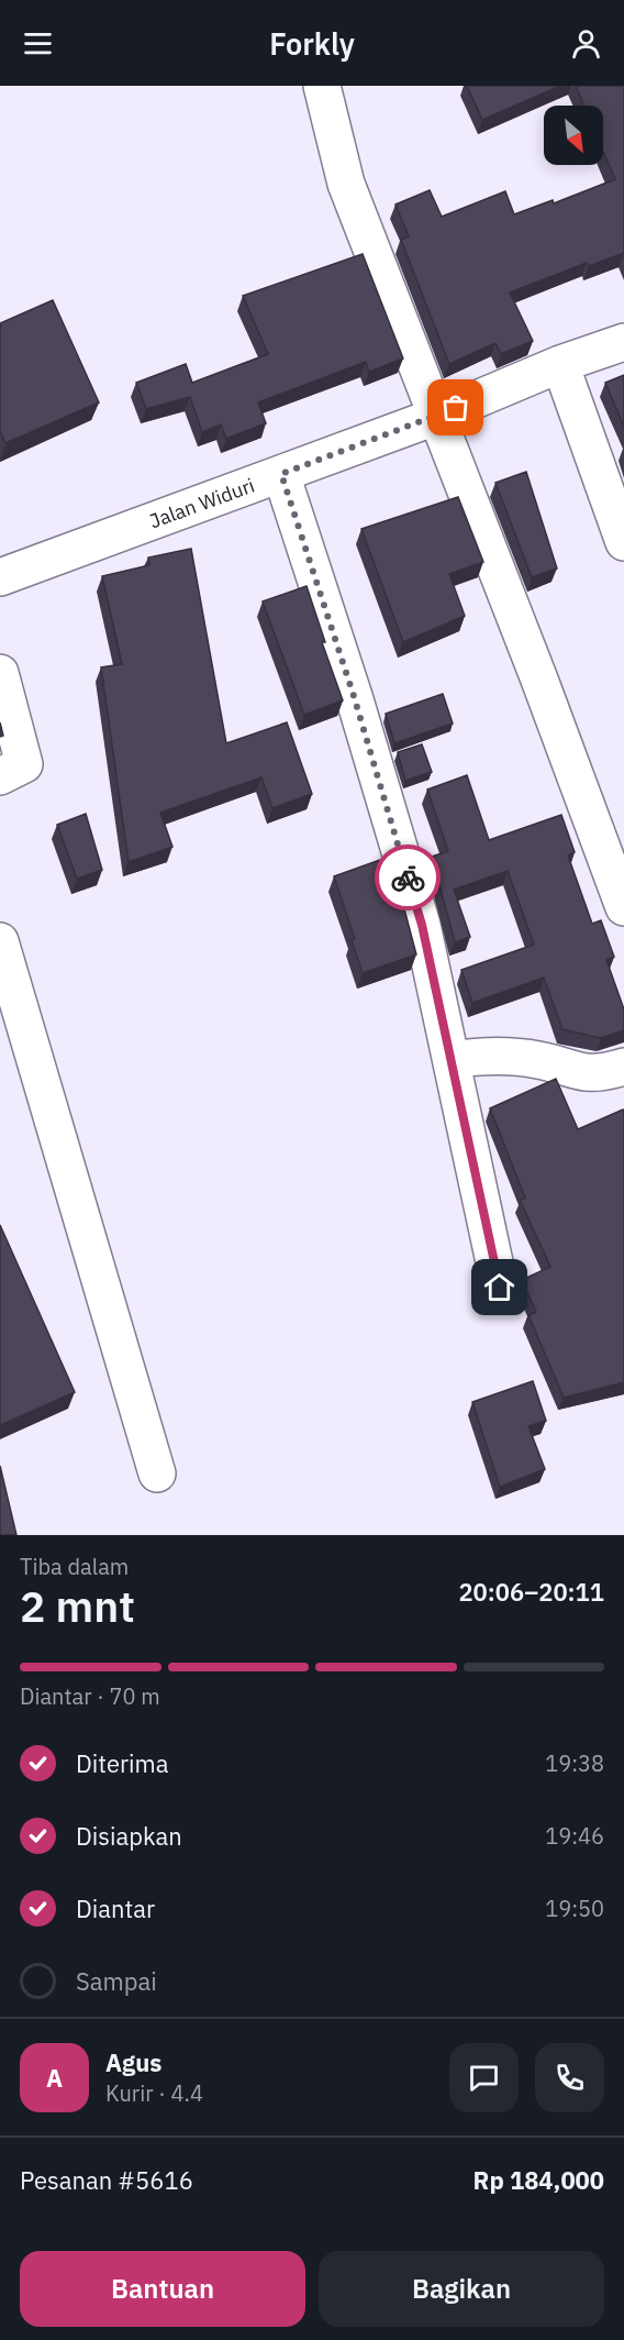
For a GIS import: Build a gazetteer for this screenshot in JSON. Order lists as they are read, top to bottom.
{
  "streets": {
    "street": ["Jalan Widuri"]
  },
  "north": "bottom right",
  "page": {
    "header": "Forkly",
    "heading": ["2 mnt", "Tiba dalam", "20:06–20:11"],
    "panel": [
      "Agus",
      "Kurir · 4.4",
      "Pesanan #5616",
      "Rp 184,000"
    ],
    "bar": "Diantar · 70 m",
    "list": [
      ["Diterima", "19:38"],
      ["Disiapkan", "19:46"],
      ["Diantar", "19:50"],
      "Sampai"
    ],
    "round": "A",
    "buttons": ["Bantuan", "Bagikan"]
  }
}
